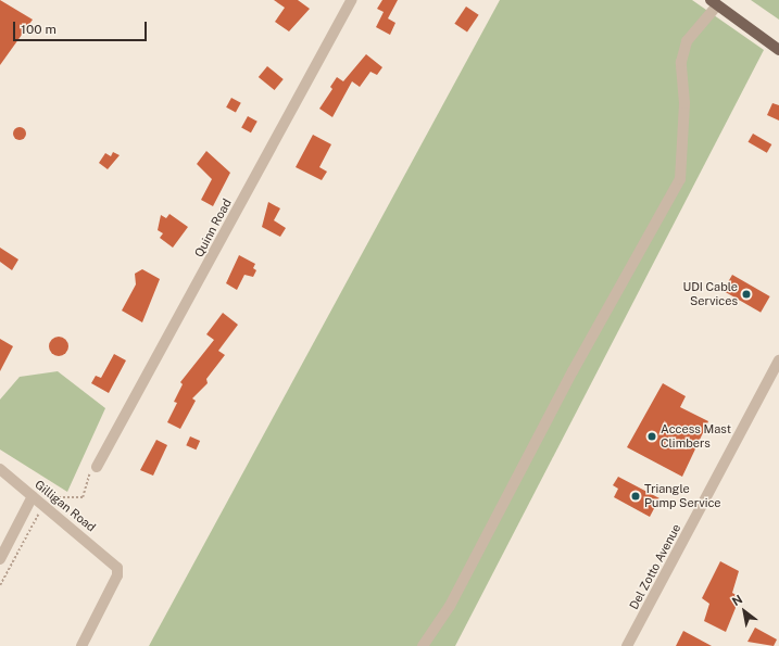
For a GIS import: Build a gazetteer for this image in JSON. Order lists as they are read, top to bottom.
{
  "streets": {
    "street": ["Quinn Road", "Gilligan Road", "Del Zotto Avenue"]
  },
  "places": ["UDI Cable Services", "Access Mast Climbers", "Triangle Pump Service"],
  "scale_bar": "100 m",
  "north": "top left"
}
